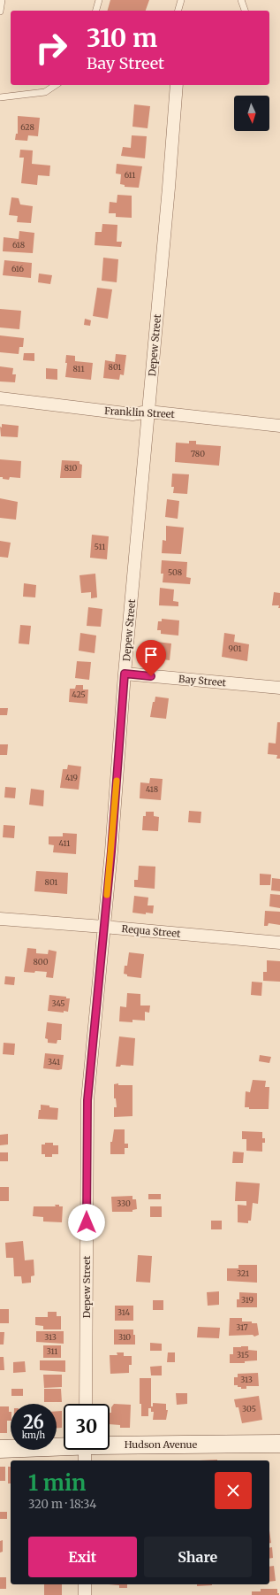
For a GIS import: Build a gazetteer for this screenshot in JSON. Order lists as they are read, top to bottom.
{
  "streets": {
    "street": [
      "Depew Street",
      "Franklin Street",
      "Bay Street",
      "Requa Street",
      "Hudson Avenue"
    ]
  },
  "crossings": [
    ["Depew Street", "Franklin Street"],
    ["Depew Street", "Bay Street"],
    ["Depew Street", "Requa Street"]
  ],
  "house_numbers": [
    "628",
    "611",
    "618",
    "616",
    "801",
    "811",
    "780",
    "810",
    "511",
    "508",
    "901",
    "425",
    "419",
    "418",
    "411",
    "801",
    "800",
    "345",
    "341",
    "330",
    "321",
    "319",
    "314",
    "317",
    "313",
    "310",
    "311",
    "315",
    "313",
    "305"
  ],
  "north": "bottom",
  "page": {
    "turn": ["310 m", "Bay Street"],
    "speed": "26 km/h",
    "limit": "30",
    "heading": ["1 min", "320 m · 18:34"],
    "buttons": ["Exit", "Share"]
  }
}
